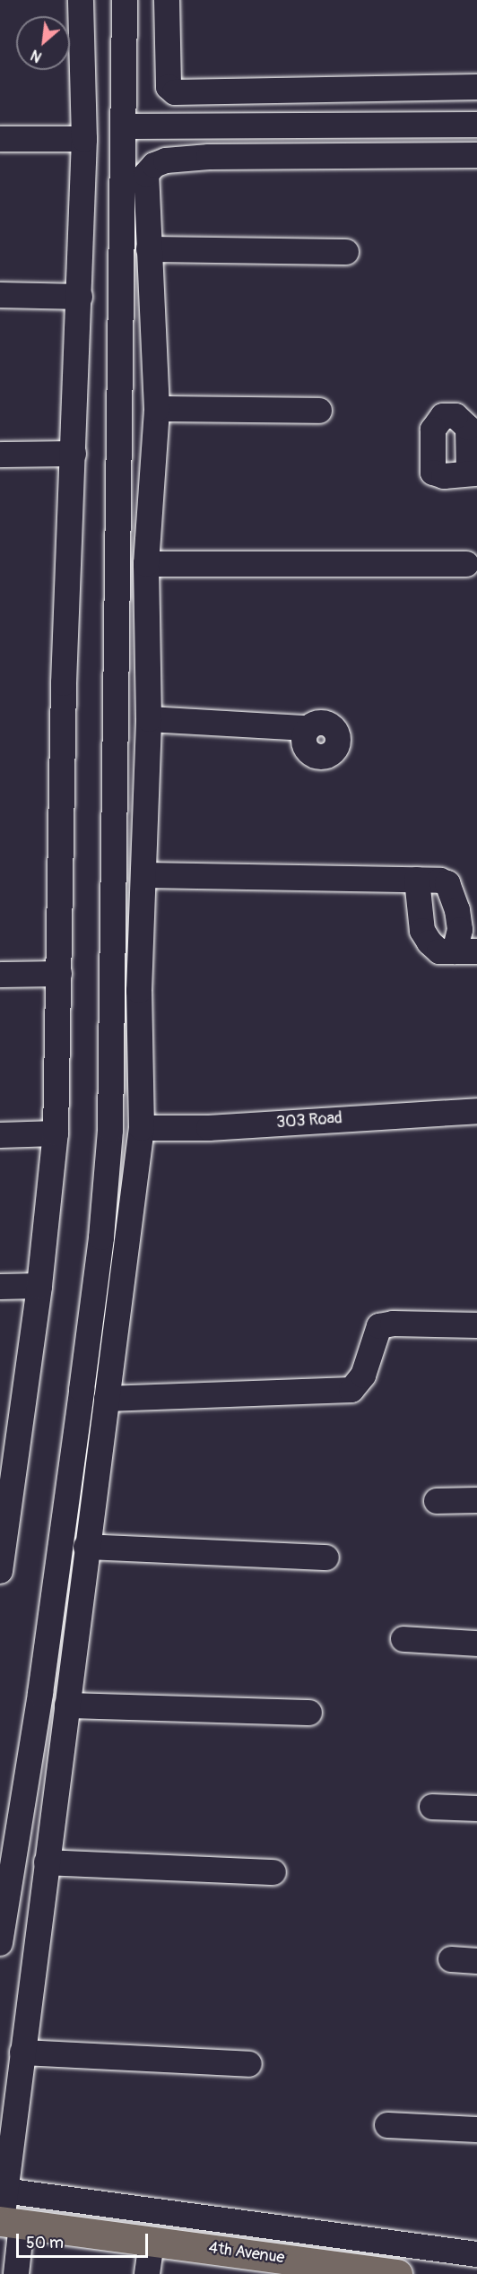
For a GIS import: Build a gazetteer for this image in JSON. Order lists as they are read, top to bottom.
{
  "streets": {
    "main road": ["4th Avenue"],
    "street": ["303 Road"]
  },
  "scale_bar": "50 m",
  "north": "bottom left"
}
